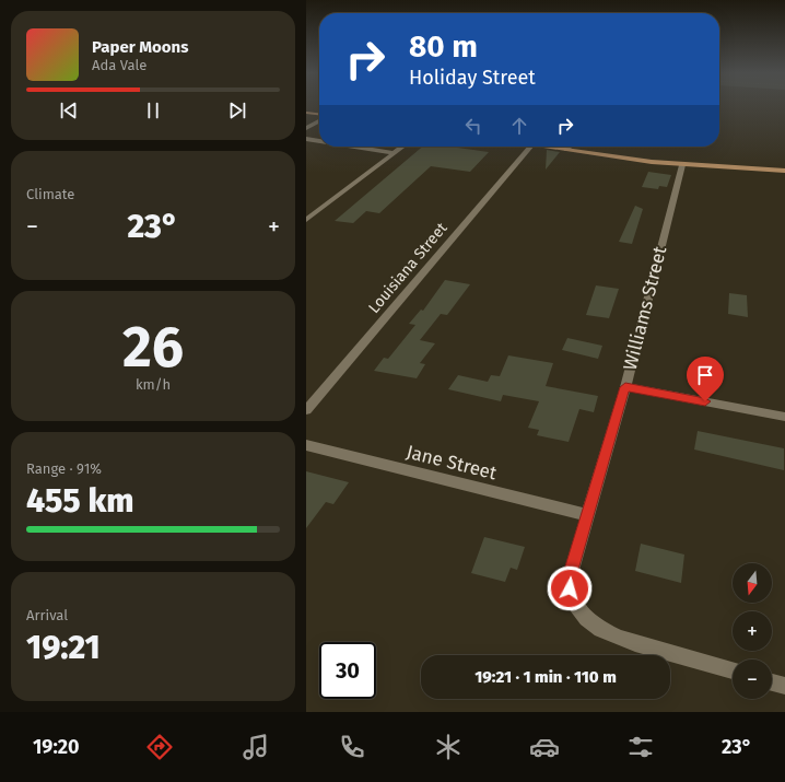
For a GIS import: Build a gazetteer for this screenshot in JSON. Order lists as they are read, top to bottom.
{
  "streets": {
    "street": ["Louisiana Street", "Williams Street", "Jane Street"]
  },
  "crossings": [
    ["Williams Street", "Jane Street"]
  ],
  "north": "bottom",
  "page": {
    "turn": ["80 m", "Holiday Street"],
    "song": ["Paper Moons", "Ada Vale"],
    "tile": [
      "Climate",
      ["26", "km/h"],
      ["Range · 91%", "455 km"],
      ["Arrival", "19:21"]
    ],
    "heat": ["−", "23°", "+"],
    "map_buttons": ["+", "−"],
    "limit": "30",
    "trip": "19:21 · 1 min · 110 m",
    "tabs": ["19:20", "23°"]
  }
}
